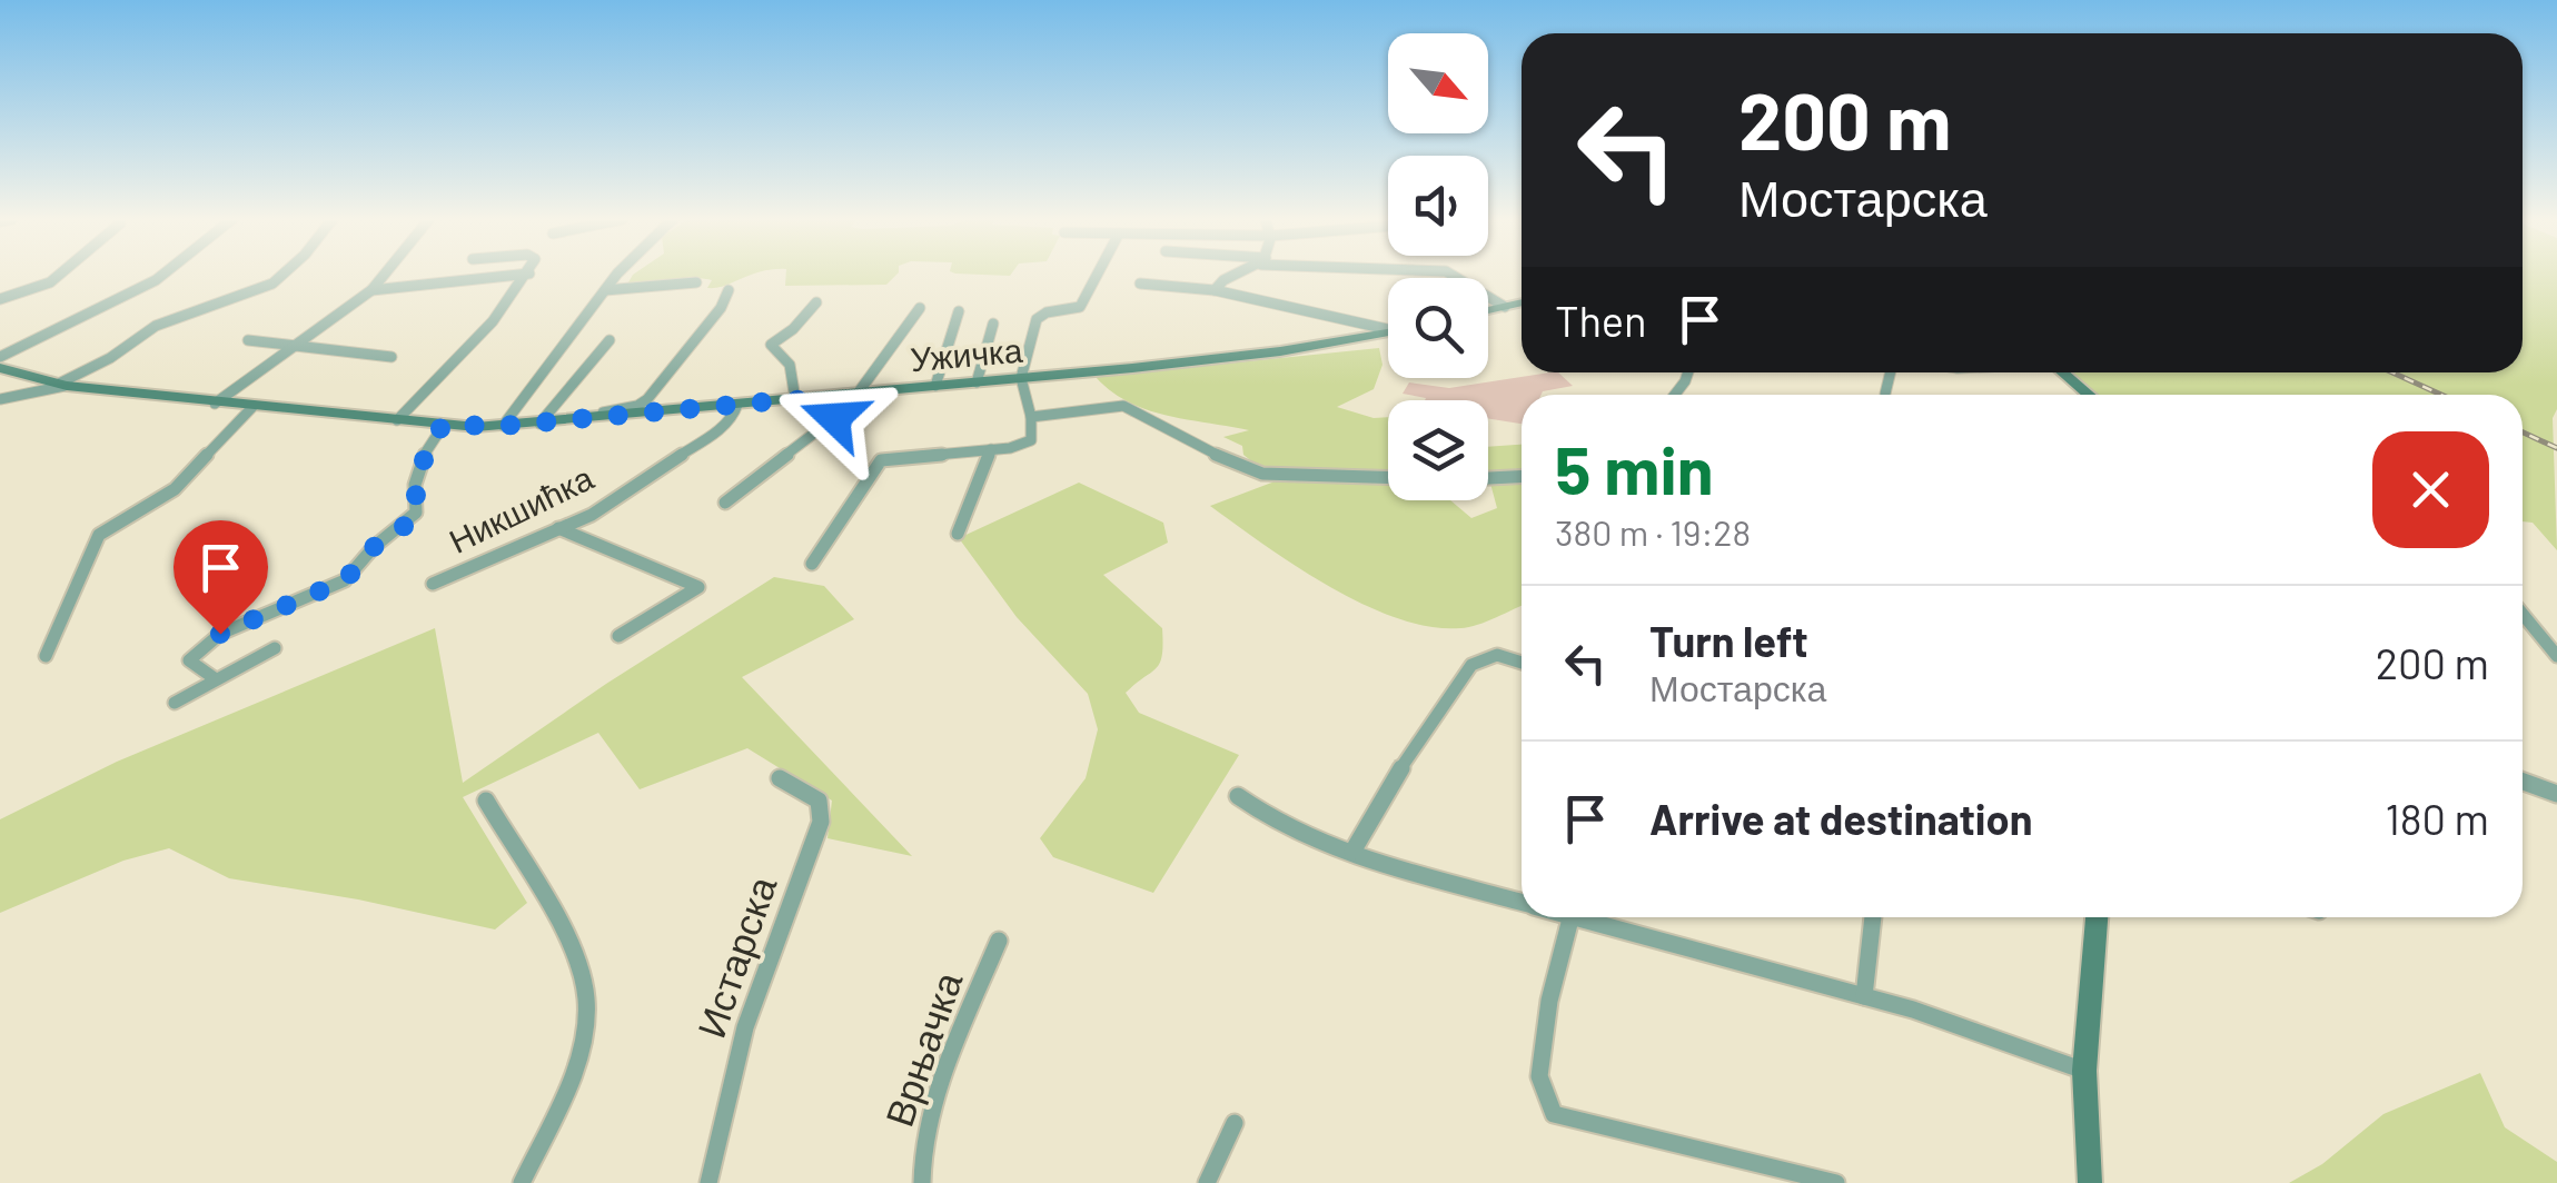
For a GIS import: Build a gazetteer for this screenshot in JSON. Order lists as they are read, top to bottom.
{
  "streets": {
    "main road": ["Ужичка"],
    "street": ["Никшићка", "Истарска", "Врњачка"]
  },
  "crossings": [
    ["Ужичка", "Никшићка"]
  ],
  "north": "bottom right",
  "page": {
    "turn": ["200 m", "Мостарска"],
    "then": "Then",
    "heading": ["5 min", "380 m · 19:28"],
    "list": [
      {
        "name": "Turn left",
        "note": "Мостарска",
        "value": "200 m"
      },
      {
        "name": "Arrive at destination",
        "value": "180 m"
      }
    ]
  }
}
